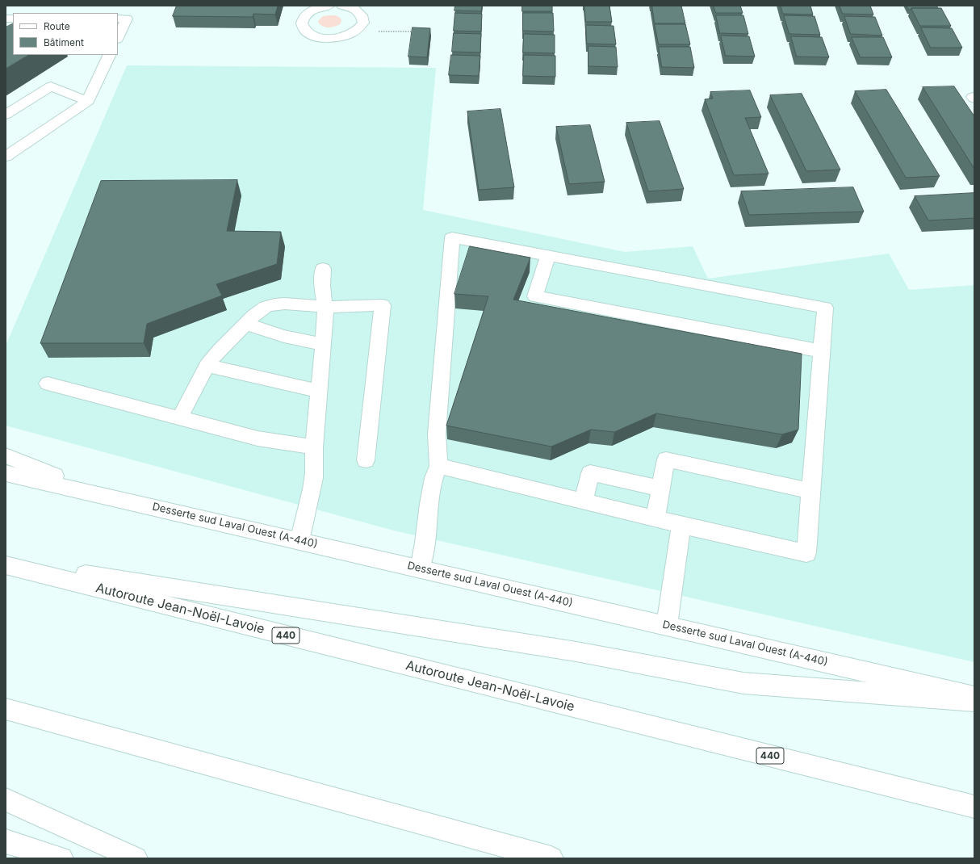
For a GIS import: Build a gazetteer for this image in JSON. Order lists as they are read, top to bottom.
{
  "streets": {
    "main road": ["Desserte sud Laval Ouest (A-440)", "Autoroute Jean-Noël-Lavoie", "440"]
  },
  "legend": ["Route", "Bâtiment"]
}
